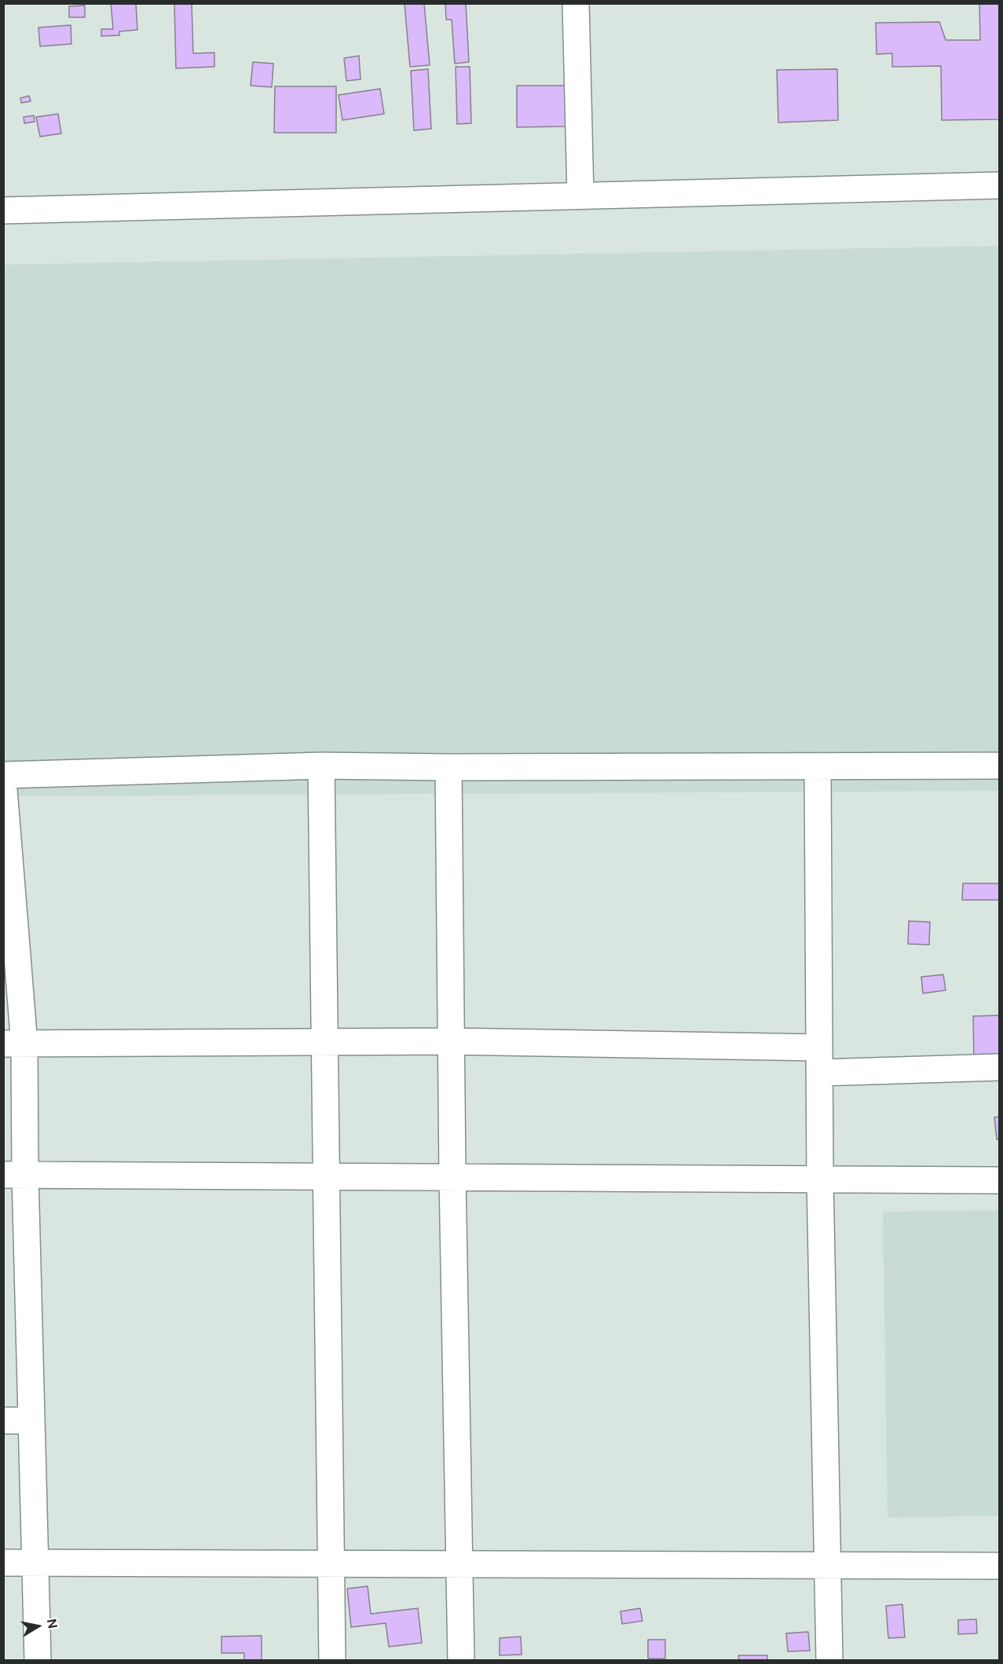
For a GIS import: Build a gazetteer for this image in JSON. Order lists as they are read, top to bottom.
{
  "north": "right"
}
